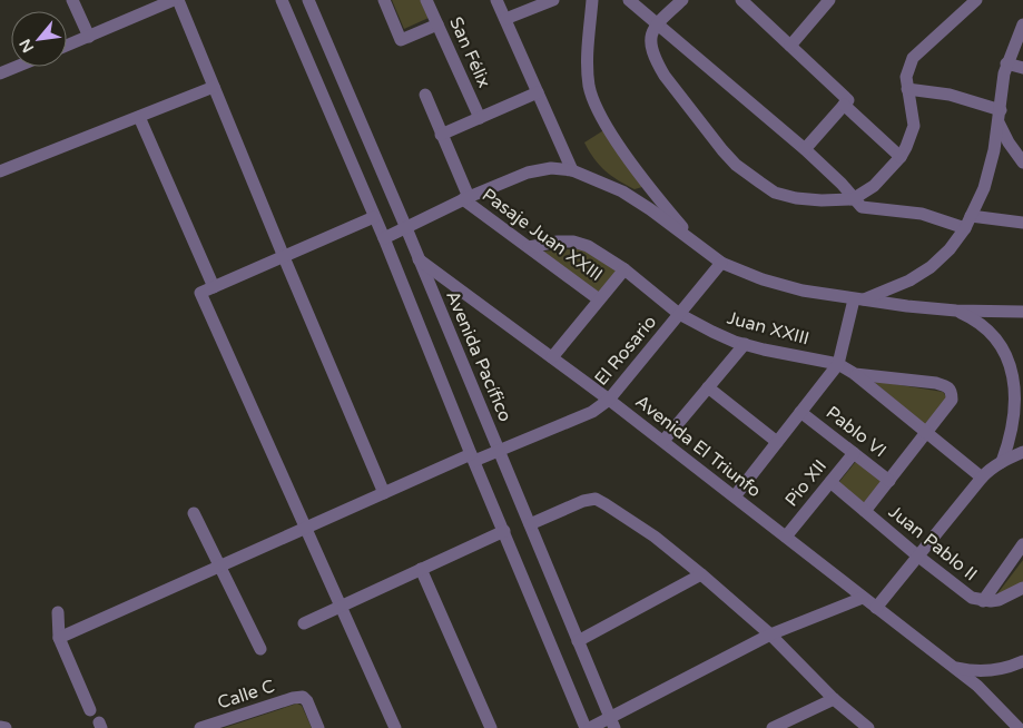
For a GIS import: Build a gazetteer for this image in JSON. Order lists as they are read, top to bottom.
{
  "streets": {
    "street": [
      "San Félix",
      "Pasaje Juan XXIII",
      "Juan XXIII",
      "El Rosario",
      "Avenida Pacífico",
      "Pablo VI",
      "Avenida El Triunfo",
      "Pio XII",
      "Juan Pablo II",
      "Calle C"
    ]
  },
  "crossings": [
    ["Pasaje Juan XXIII", "Juan XXIII"],
    ["Juan XXIII", "El Rosario"],
    ["El Rosario", "Avenida Pacífico"],
    ["El Rosario", "Avenida El Triunfo"],
    ["Avenida Pacífico", "Avenida El Triunfo"],
    ["Pablo VI", "Pio XII"],
    ["Avenida El Triunfo", "Pio XII"],
    ["Pio XII", "Juan Pablo II"]
  ],
  "north": "bottom left"
}
